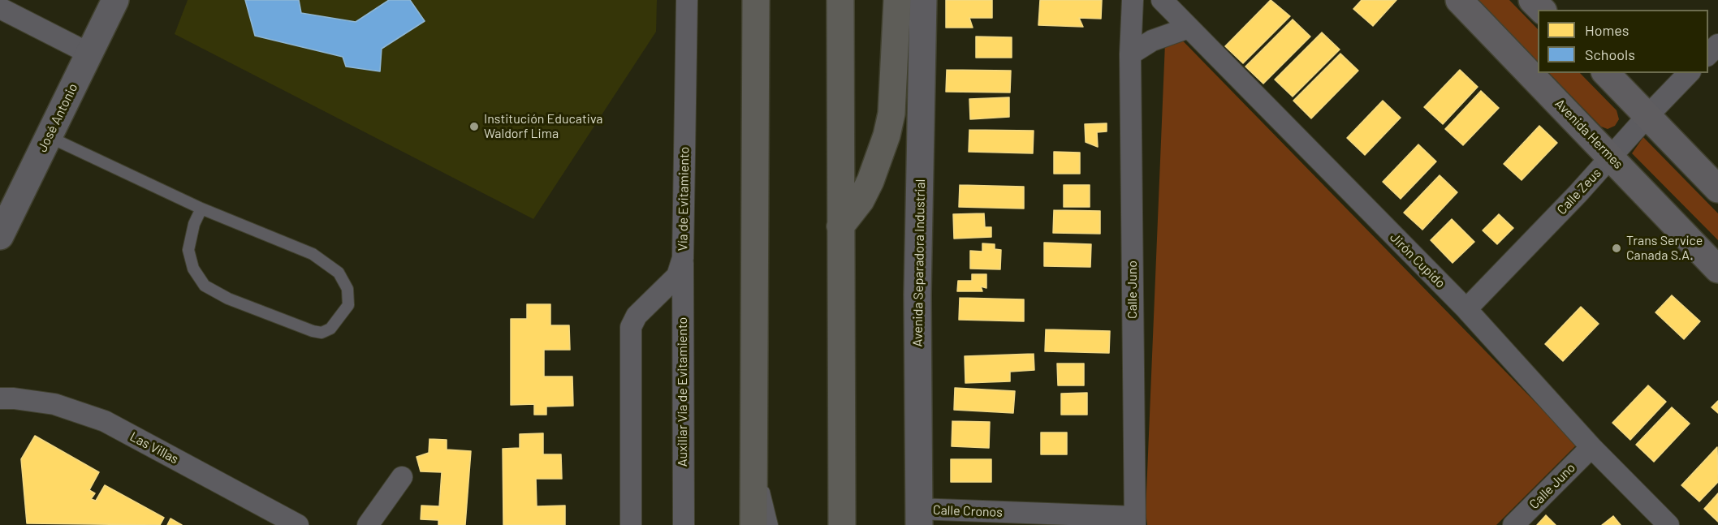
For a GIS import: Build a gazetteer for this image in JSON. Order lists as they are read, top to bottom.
{
  "streets": {
    "main road": ["Avenida Hermes"],
    "street": [
      "José Antonio",
      "Calle Zeus",
      "Vía de Evitamiento",
      "Jirón Cupido",
      "Avenida Separadora Industrial",
      "Calle Juno",
      "Auxiliar Via de Evitamiento",
      "Las Villas",
      "Calle Cronos"
    ]
  },
  "crossings": [
    ["Avenida Hermes", "Calle Zeus"],
    ["Calle Zeus", "Jirón Cupido"],
    ["Vía de Evitamiento", "Auxiliar Via de Evitamiento"],
    ["Jirón Cupido", "Calle Juno"],
    ["Avenida Separadora Industrial", "Calle Cronos"],
    ["Calle Juno", "Calle Cronos"]
  ],
  "places": ["Institución Educativa Waldorf Lima", "Trans Service Canada S.A."],
  "legend": ["Homes", "Schools"]
}
